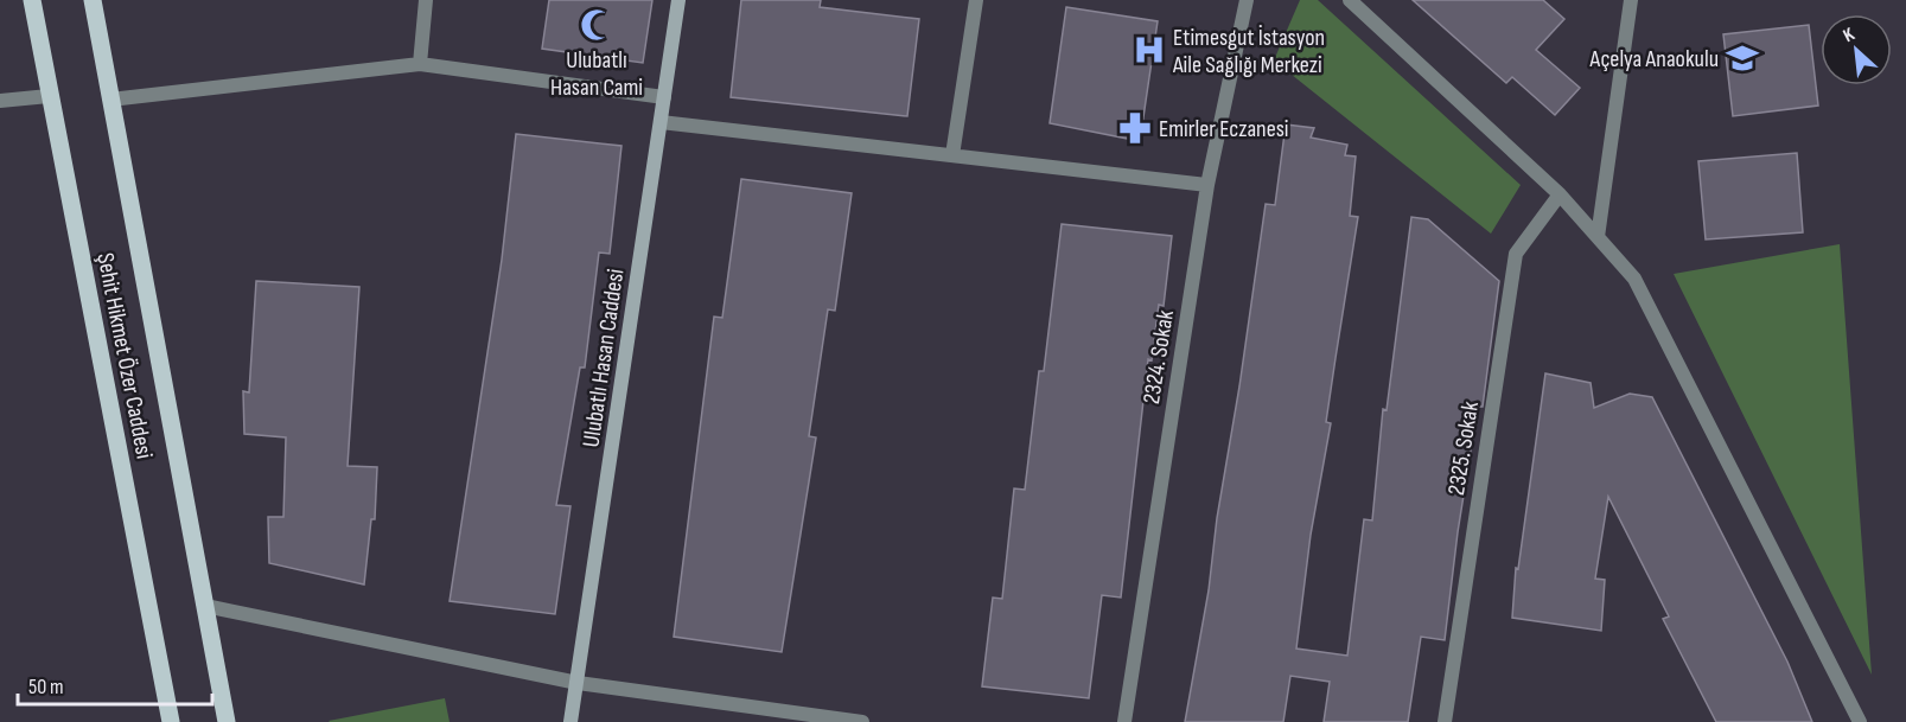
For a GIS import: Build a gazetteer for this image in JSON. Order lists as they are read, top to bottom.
{
  "streets": {
    "main road": ["Şehit Hikmet Özer Caddesi"],
    "street": ["2324. Sokak", "Ulubatlı Hasan Caddesi", "2325. Sokak"]
  },
  "places": {
    "mosque": ["Ulubatlı Hasan Cami"],
    "hospital": ["Etimesgut İstasyon Aile Sağlığı Merkezi"],
    "school or university": ["Açelya Anaokulu"],
    "pharmacy": ["Emirler Eczanesi"]
  },
  "scale_bar": "50 m",
  "north": "top left"
}
